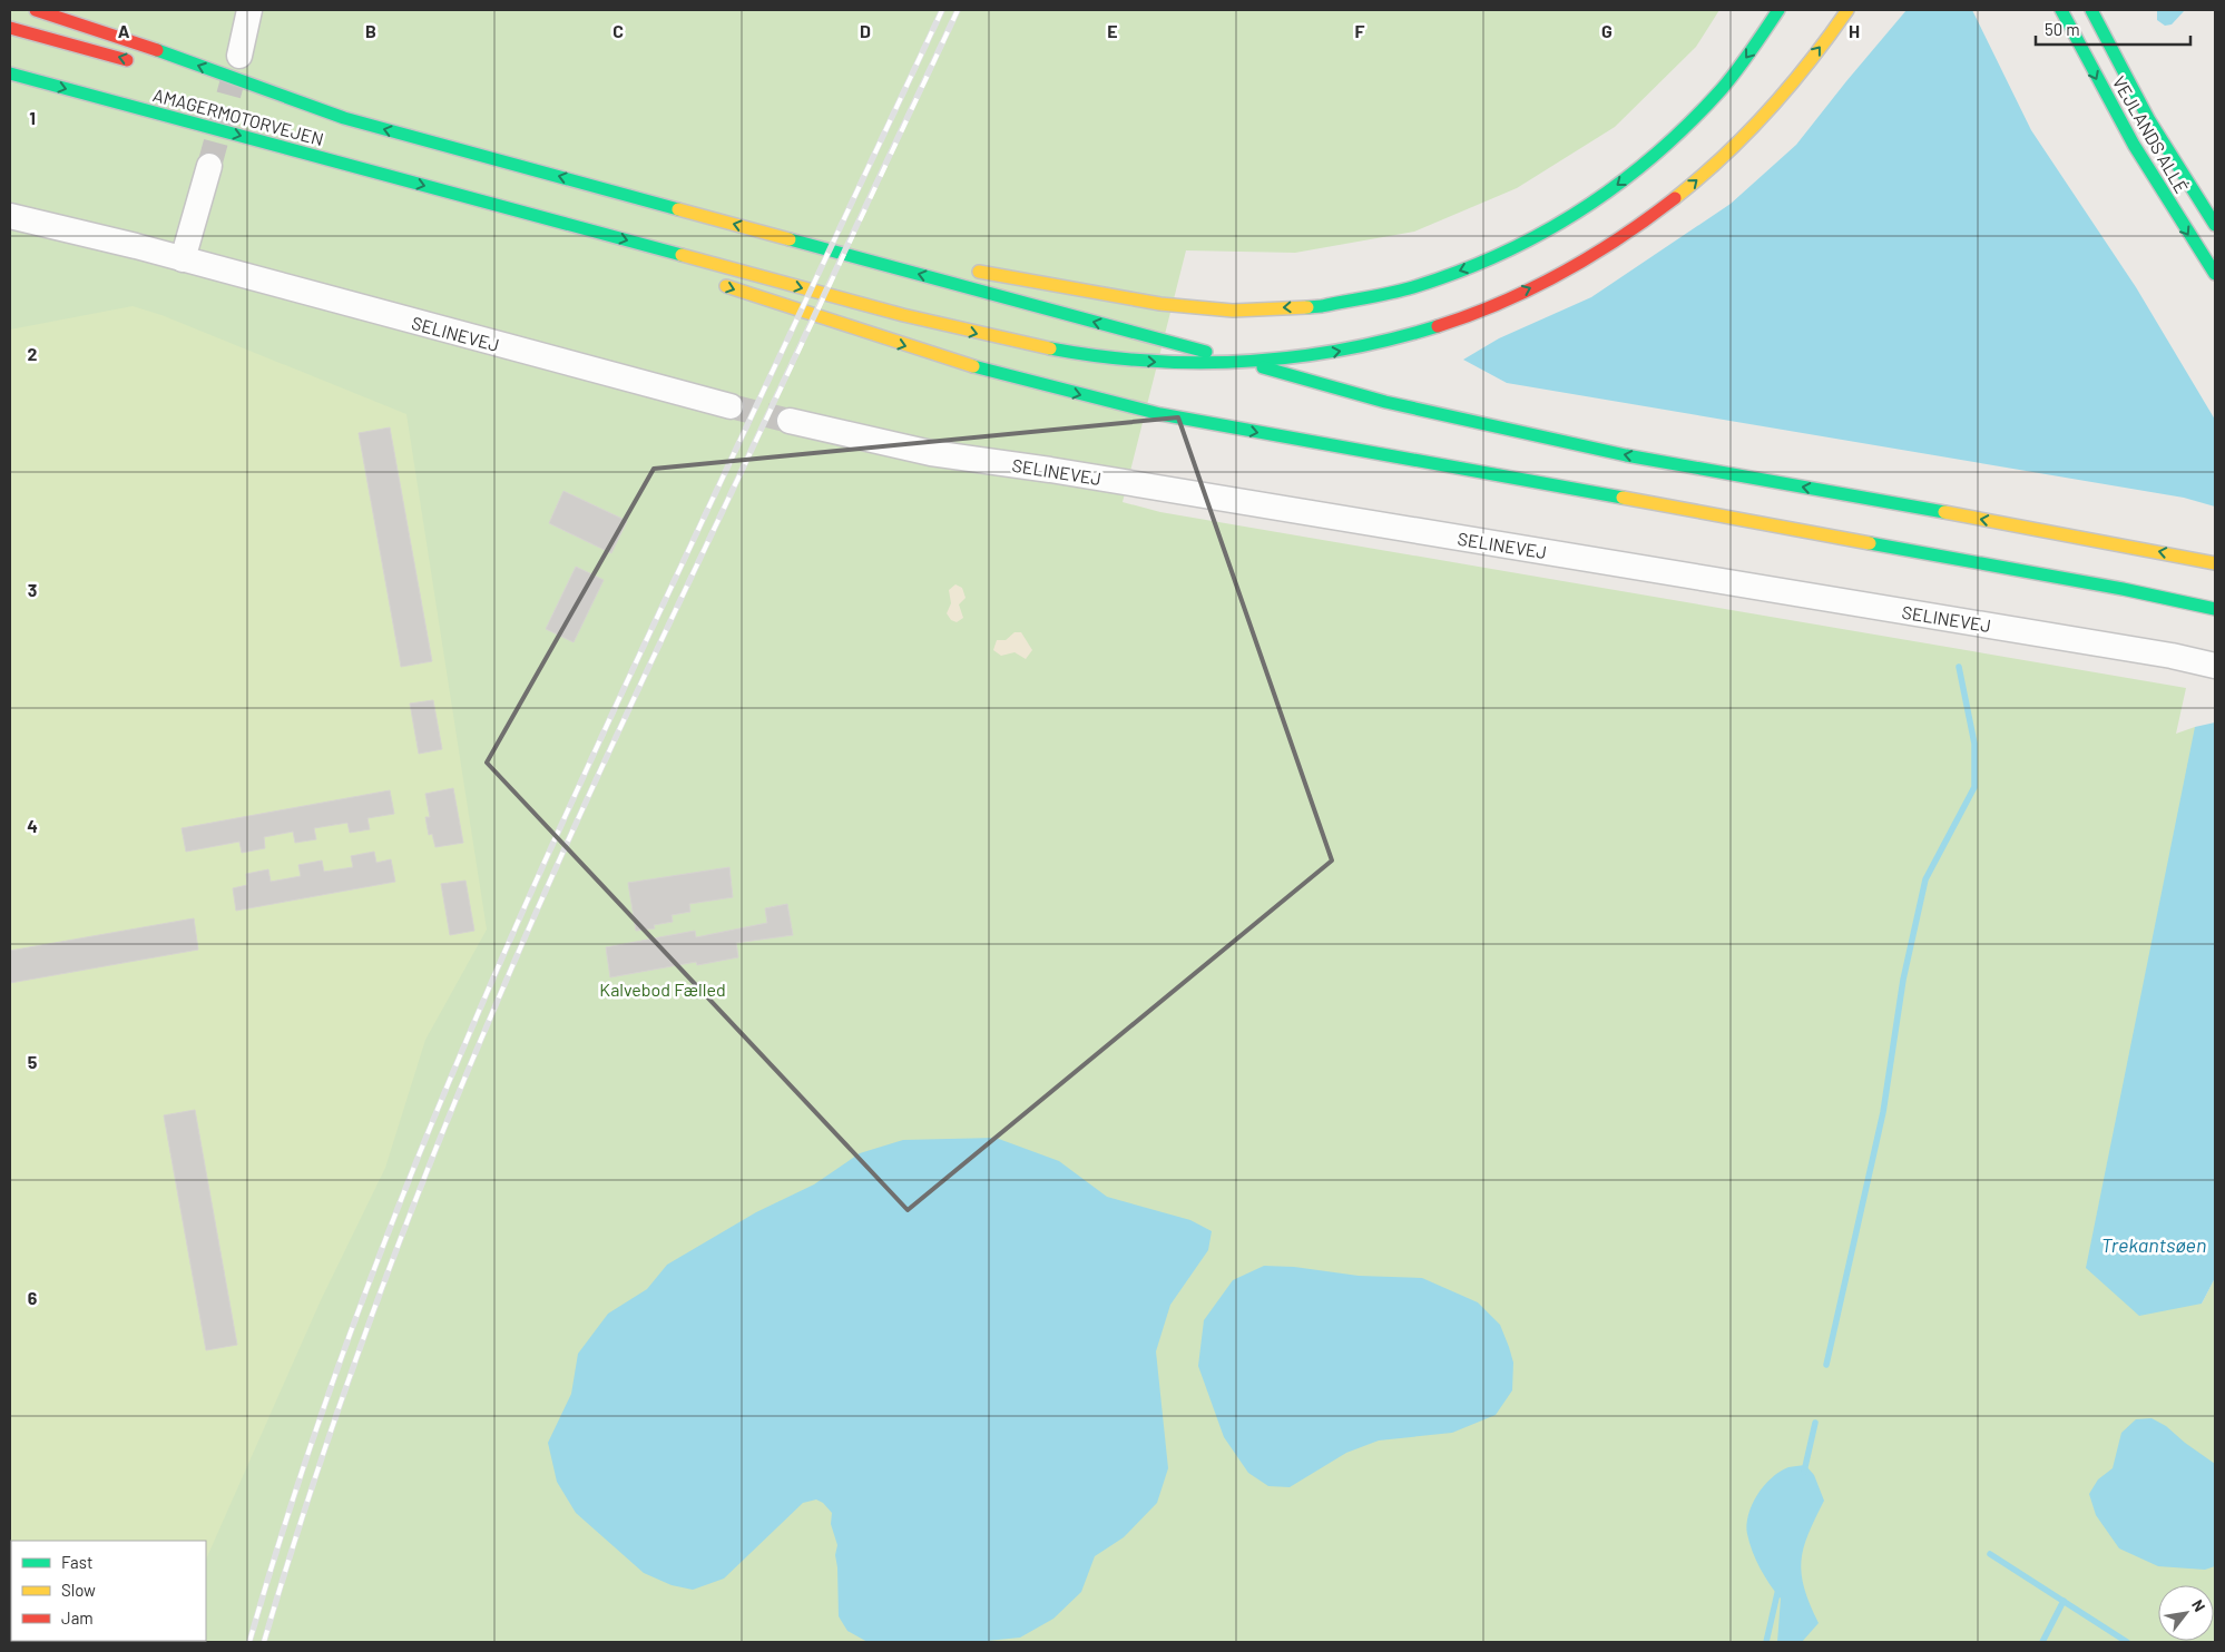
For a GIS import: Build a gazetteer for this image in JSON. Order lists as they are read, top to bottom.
{
  "streets": {
    "main road": ["AMAGERMOTORVEJEN", "VEJLANDS ALLÉ"],
    "street": ["SELINEVEJ"]
  },
  "water": ["Trekantsøen"],
  "parks": ["Kalvebod Fælled"],
  "legend": ["Fast", "Slow", "Jam"],
  "scale_bar": "50 m",
  "north": "top right",
  "grid": {
    "columns": [
      "A",
      "B",
      "C",
      "D",
      "E",
      "F",
      "G",
      "H"
    ],
    "rows": [
      "1",
      "2",
      "3",
      "4",
      "5",
      "6"
    ]
  }
}
